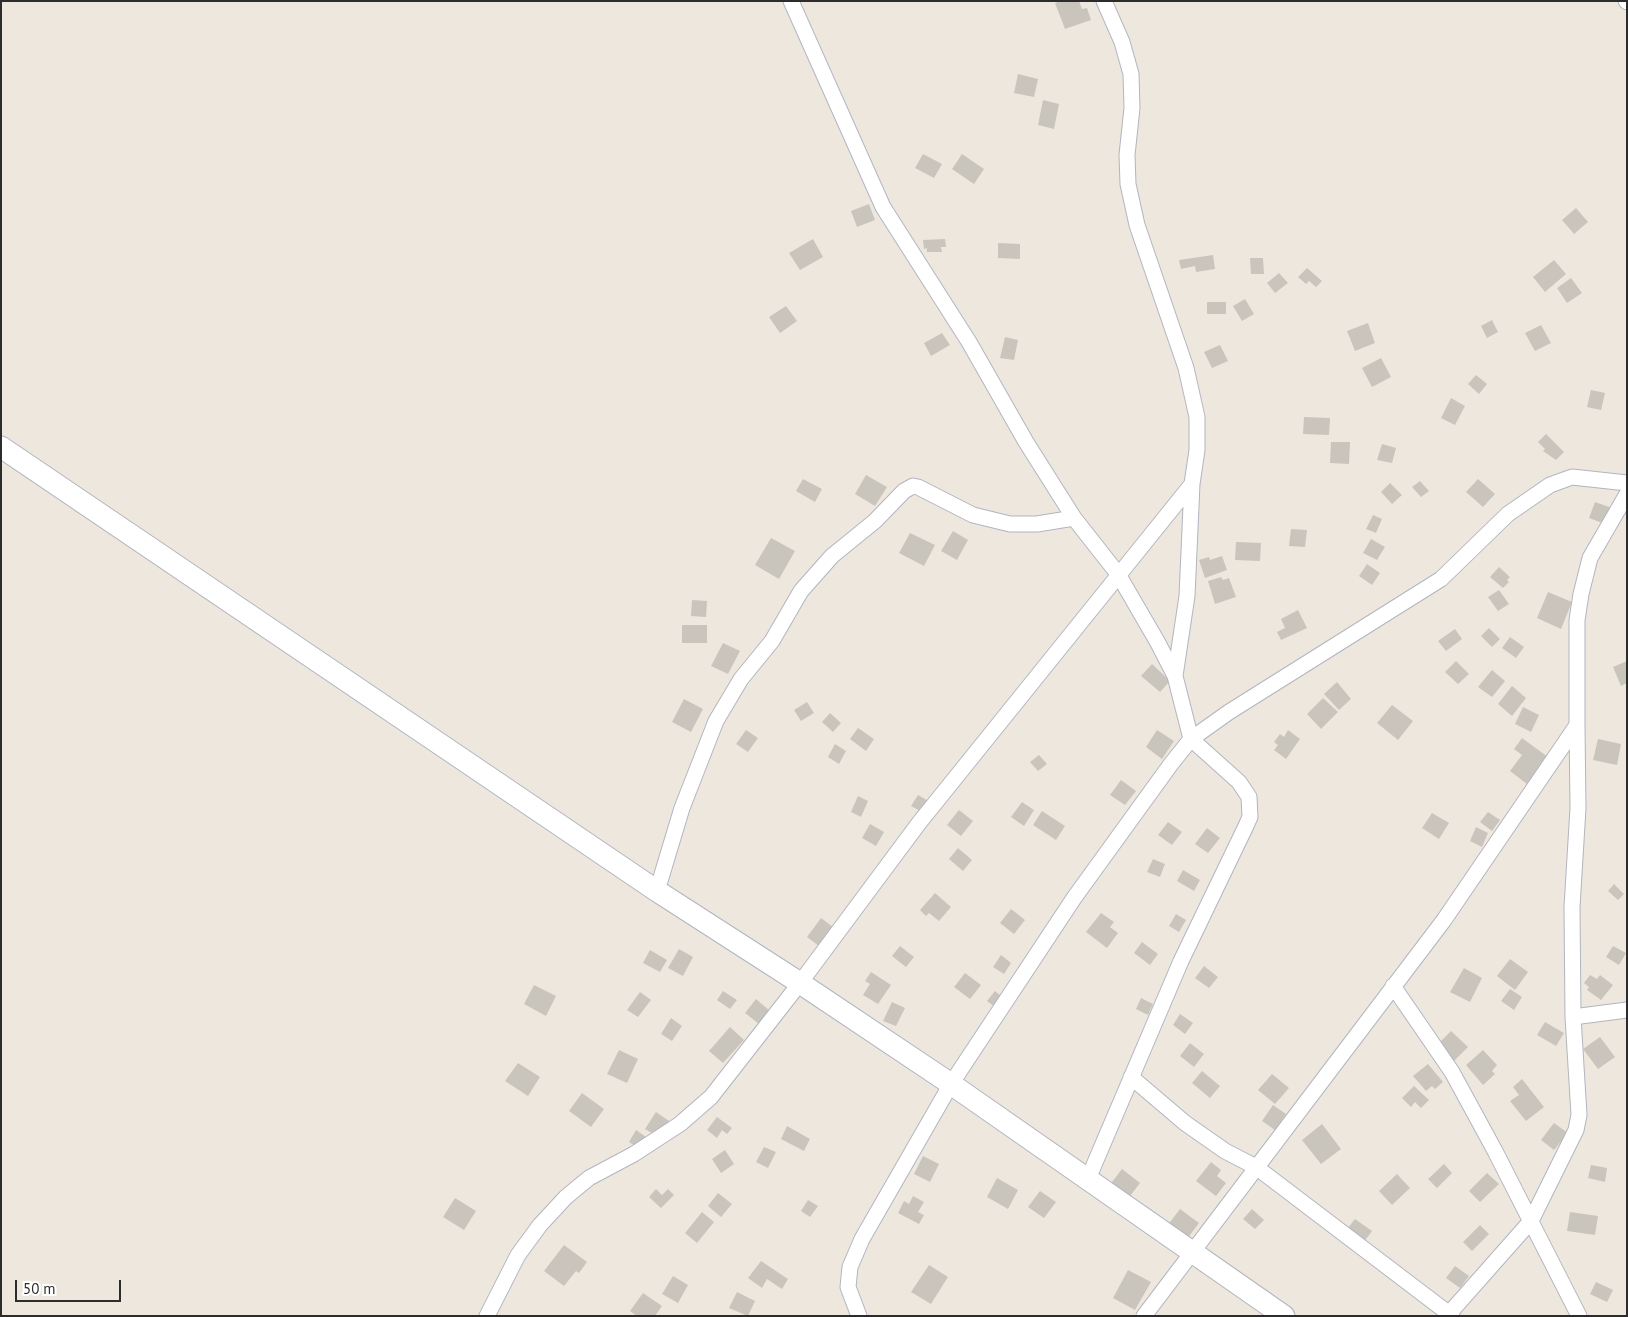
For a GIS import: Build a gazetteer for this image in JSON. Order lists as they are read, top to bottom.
{
  "scale_bar": "50 m"
}
